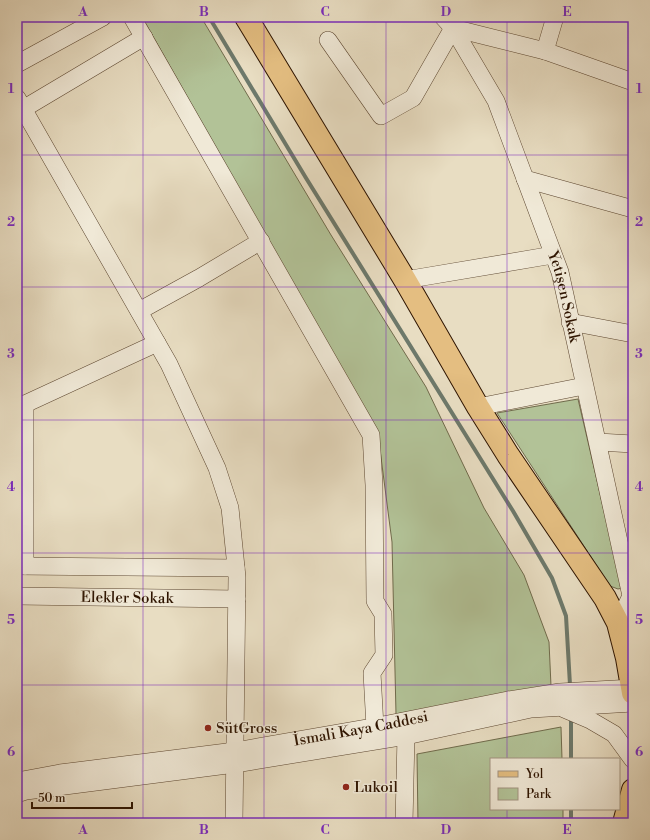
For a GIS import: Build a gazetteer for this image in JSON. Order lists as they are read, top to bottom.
{
  "streets": {
    "street": ["Yetişen Sokak", "Elekler Sokak", "İsmali Kaya Caddesi"]
  },
  "places": ["SütGross", "Lukoil"],
  "legend": ["Yol", "Park"],
  "scale_bar": "50 m",
  "grid": {
    "columns": [
      "A",
      "B",
      "C",
      "D",
      "E"
    ],
    "rows": [
      "1",
      "2",
      "3",
      "4",
      "5",
      "6"
    ]
  }
}
